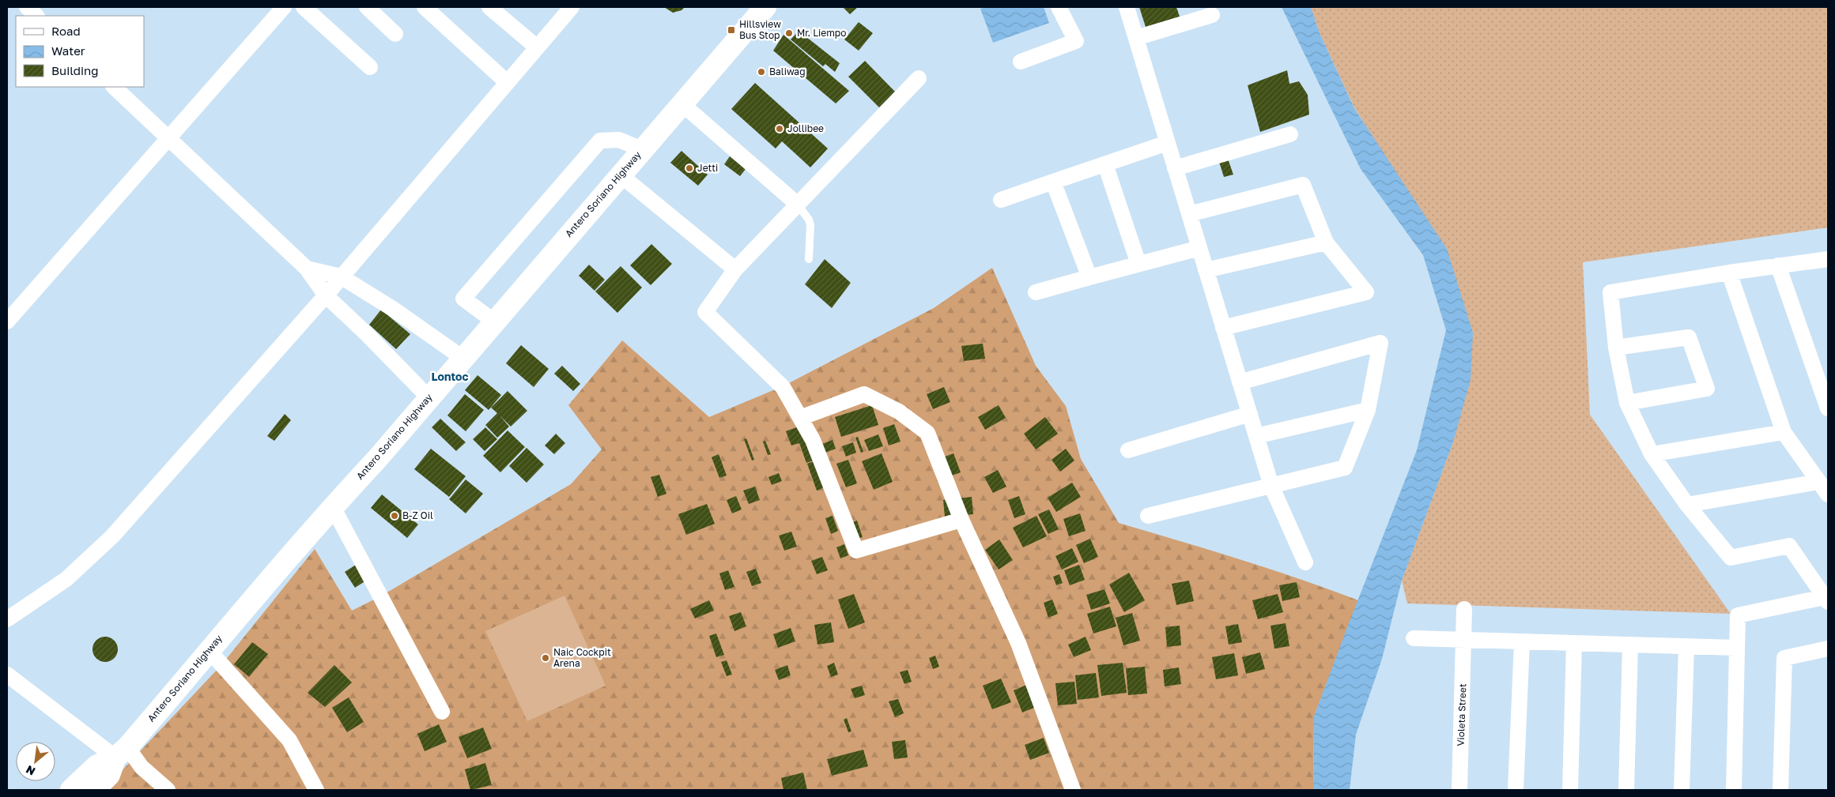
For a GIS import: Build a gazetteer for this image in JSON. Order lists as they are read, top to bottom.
{
  "streets": {
    "main road": ["Antero Soriano Highway"],
    "street": ["Violeta Street"]
  },
  "districts": ["Lontoc"],
  "places": {
    "transit": ["Hillsview Bus Stop"],
    "other": [
      "Mr. Liempo",
      "Baliwag",
      "Jollibee",
      "Jetti",
      "B-Z Oil",
      "Naic Cockpit Arena"
    ]
  },
  "legend": ["Road", "Water", "Building"],
  "north": "bottom left"
}
